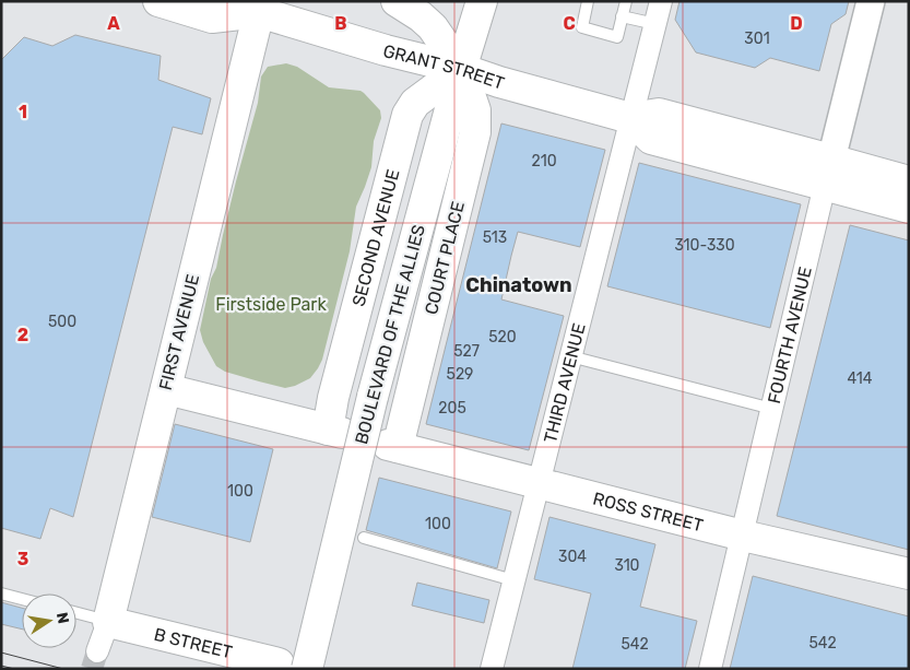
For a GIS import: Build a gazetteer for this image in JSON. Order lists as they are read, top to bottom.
{
  "streets": {
    "main road": [
      "GRANT STREET",
      "SECOND AVENUE",
      "COURT PLACE",
      "FIRST AVENUE",
      "BOULEVARD OF THE ALLIES",
      "ROSS STREET",
      "B STREET"
    ],
    "street": ["FOURTH AVENUE", "THIRD AVENUE"]
  },
  "crossings": [
    ["GRANT STREET", "SECOND AVENUE"],
    ["GRANT STREET", "COURT PLACE"],
    ["GRANT STREET", "FIRST AVENUE"],
    ["GRANT STREET", "BOULEVARD OF THE ALLIES"],
    ["GRANT STREET", "FOURTH AVENUE"],
    ["GRANT STREET", "THIRD AVENUE"],
    ["SECOND AVENUE", "COURT PLACE"],
    ["SECOND AVENUE", "FIRST AVENUE"],
    ["SECOND AVENUE", "BOULEVARD OF THE ALLIES"],
    ["COURT PLACE", "BOULEVARD OF THE ALLIES"],
    ["COURT PLACE", "ROSS STREET"],
    ["FIRST AVENUE", "B STREET"],
    ["BOULEVARD OF THE ALLIES", "B STREET"],
    ["FOURTH AVENUE", "ROSS STREET"],
    ["THIRD AVENUE", "ROSS STREET"]
  ],
  "districts": ["Chinatown"],
  "parks": ["Firstside Park"],
  "house_numbers": [
    "301",
    "210",
    "513",
    "310-330",
    "500",
    "520",
    "527",
    "529",
    "414",
    "205",
    "100",
    "100",
    "304",
    "310",
    "542",
    "542"
  ],
  "north": "right",
  "grid": {
    "columns": [
      "A",
      "B",
      "C",
      "D"
    ],
    "rows": ["1", "2", "3"]
  }
}
